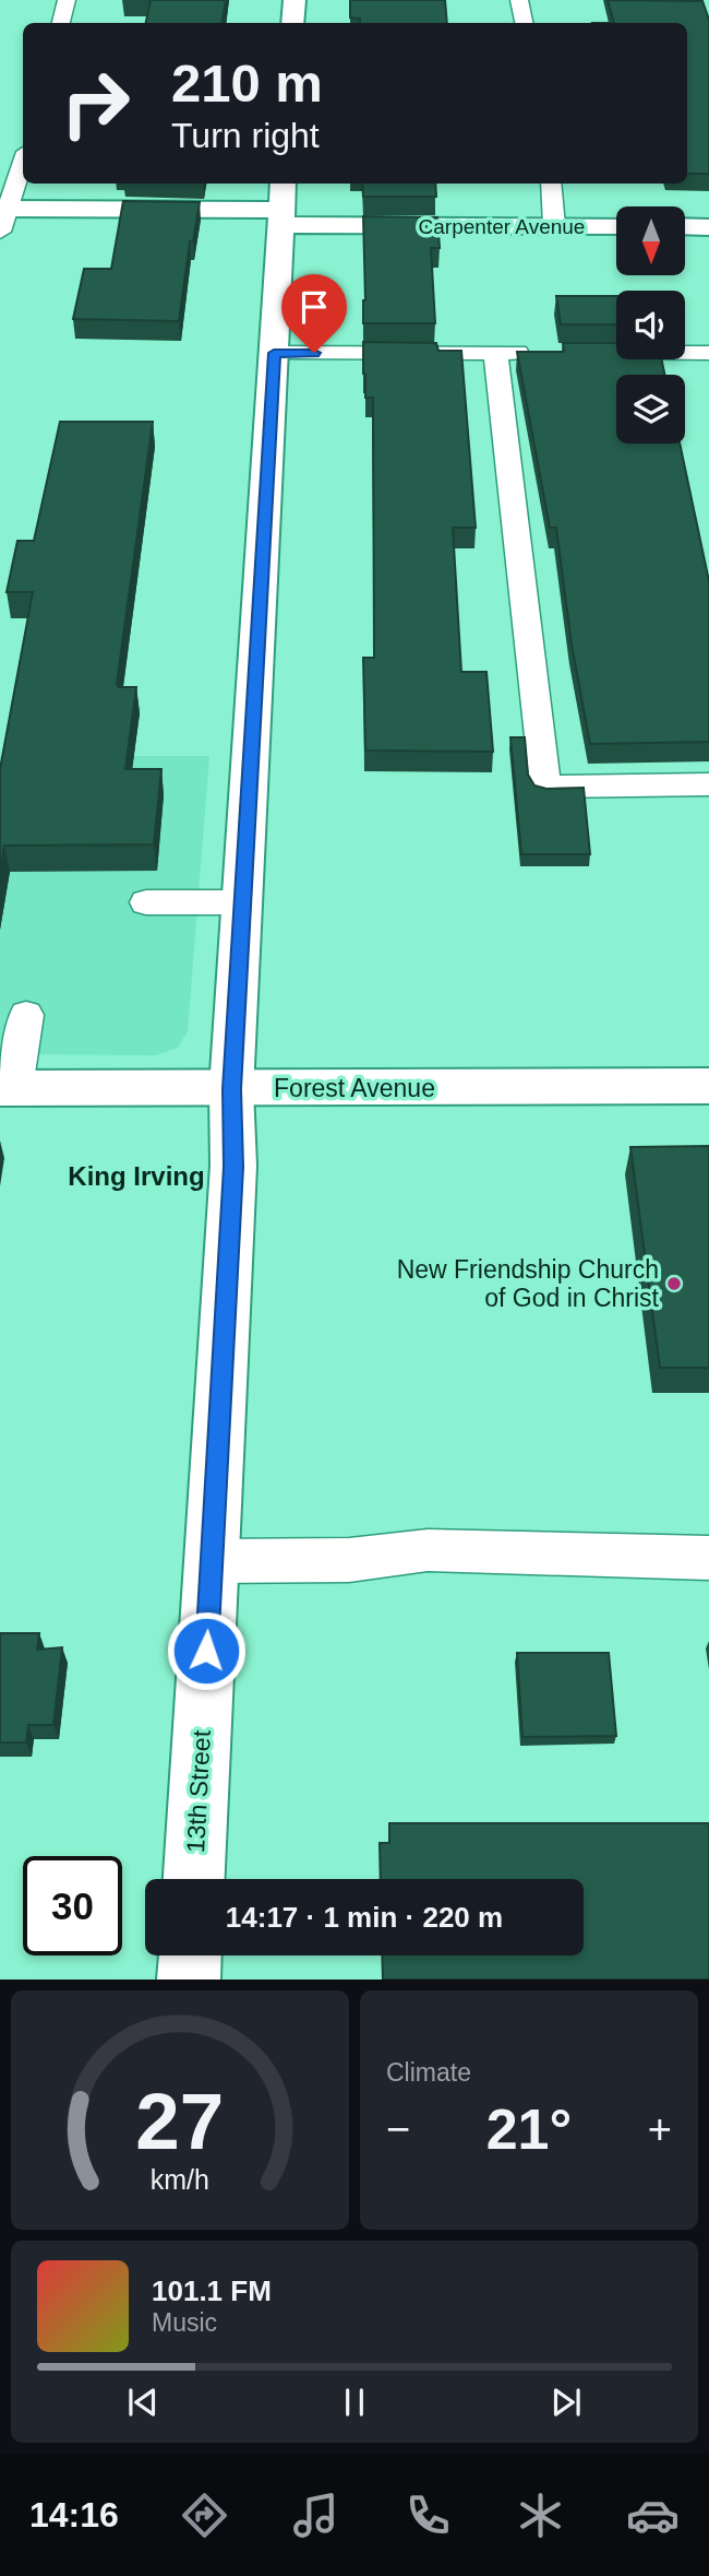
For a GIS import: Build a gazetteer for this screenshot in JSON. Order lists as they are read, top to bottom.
{
  "streets": {
    "street": ["Carpenter Avenue", "Forest Avenue", "13th Street"]
  },
  "crossings": [
    ["Carpenter Avenue", "13th Street"],
    ["Forest Avenue", "13th Street"]
  ],
  "districts": ["King Irving"],
  "places": ["New Friendship Church of God in Christ"],
  "north": "bottom",
  "page": {
    "turn": ["210 m", "Turn right"],
    "limit": "30",
    "trip": "14:17 · 1 min · 220 m",
    "tile": "Climate",
    "heat": ["−", "21°", "+"],
    "song": ["101.1 FM", "Music"],
    "tabs": "14:16",
    "gauge": ["27", "km/h"]
  }
}
